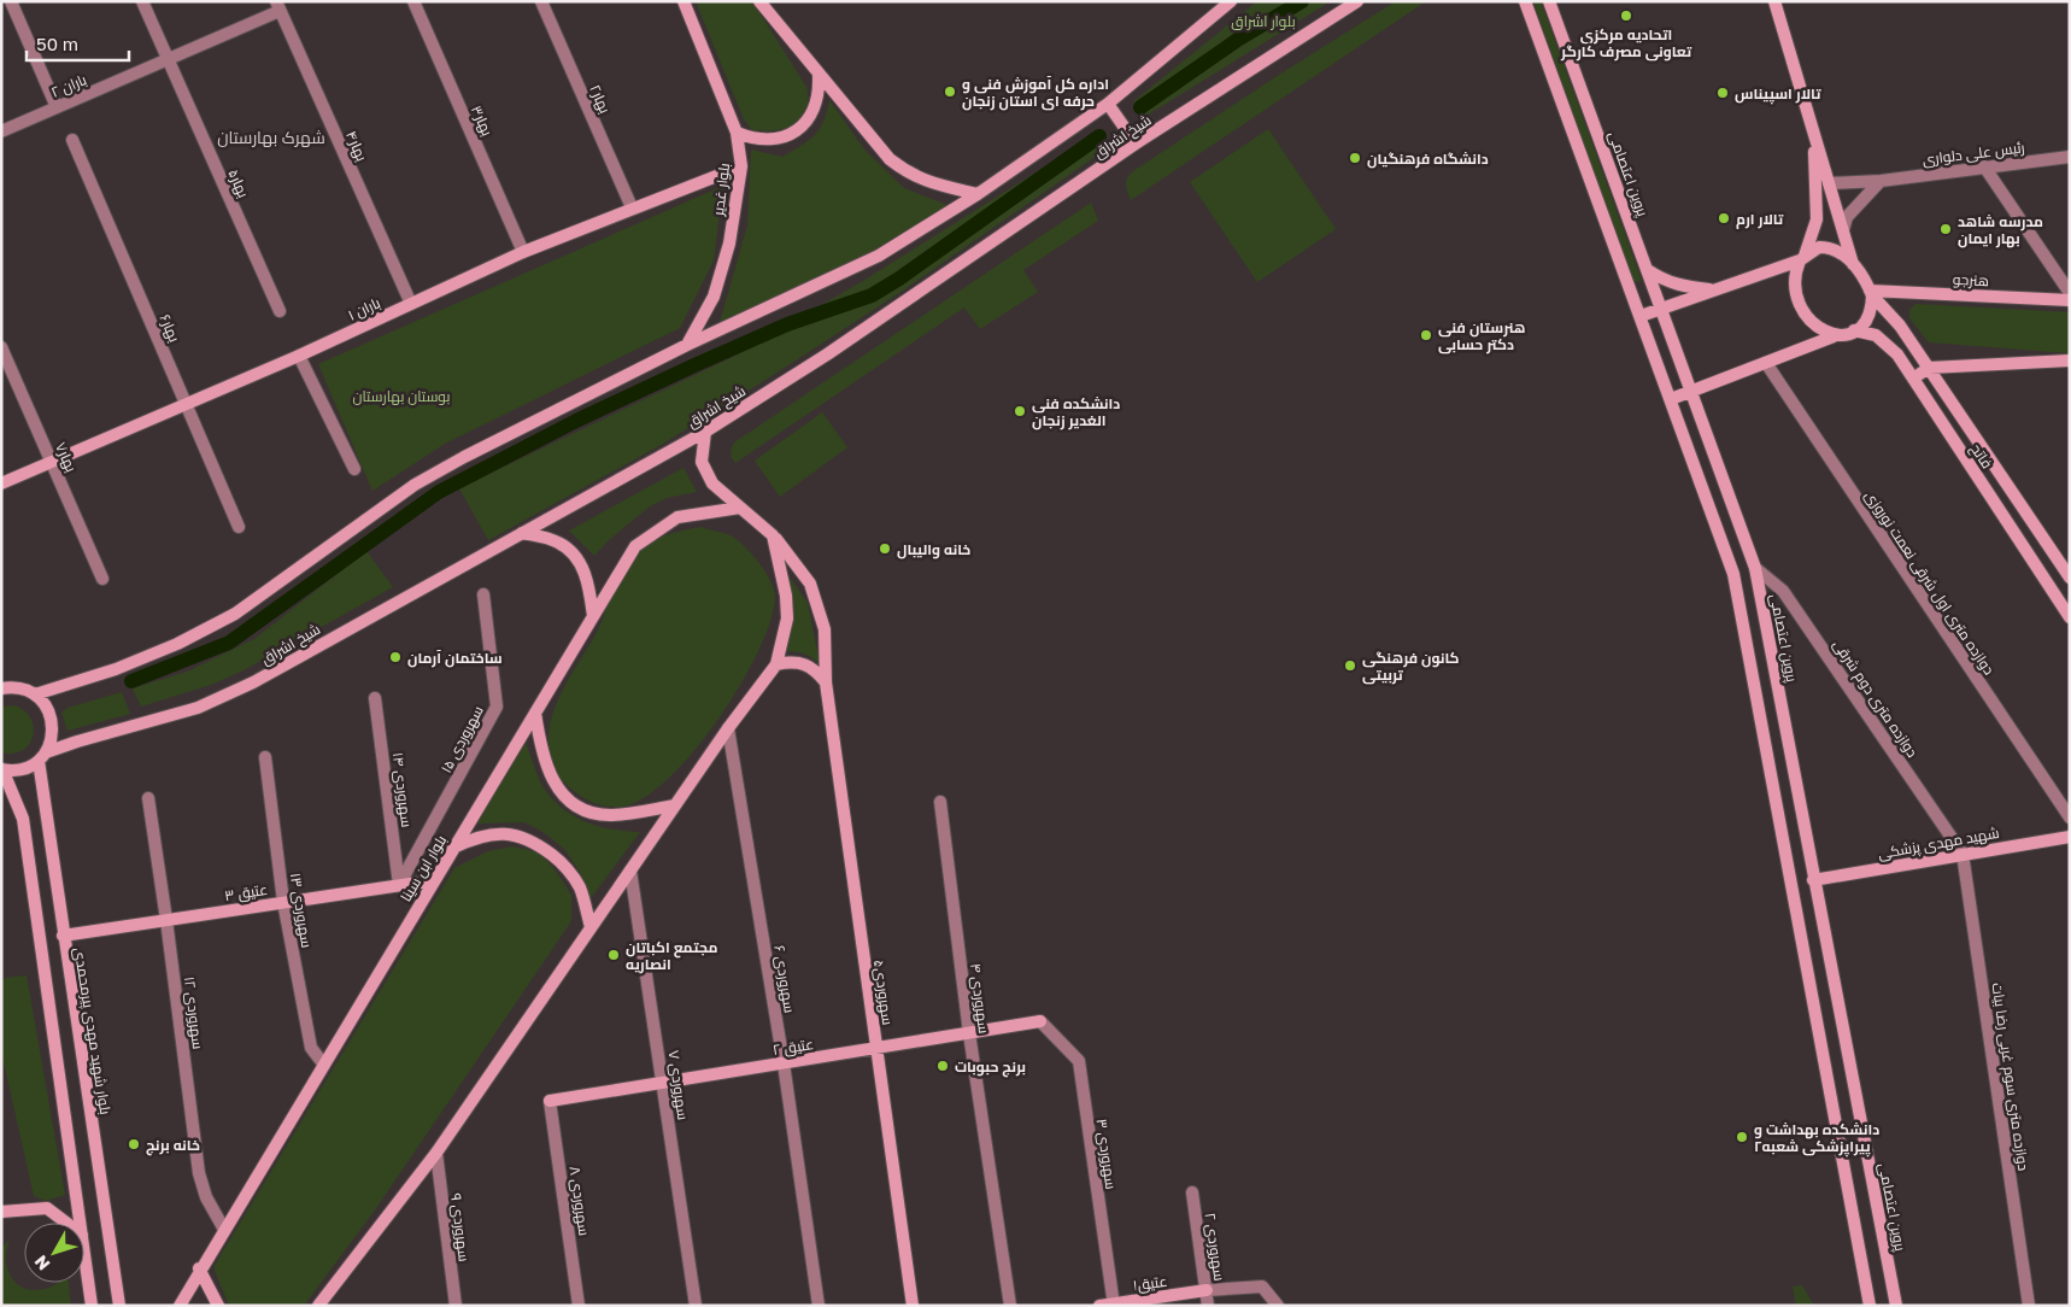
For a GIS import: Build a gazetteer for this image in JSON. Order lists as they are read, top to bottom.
{
  "streets": {
    "main road": [
      "شیخ اشراق",
      "پروین اعتصامی",
      "بلوار غدیر",
      "هنرجو",
      "باران ۱",
      "فاتح",
      "شهید مهدی پزشکی",
      "بلوار ابن سینا",
      "عتیق ۳",
      "سهروردی۵",
      "بلوار شهید مهدی پیرمحمدی",
      "عتیق ۲",
      "عتیق۱"
    ],
    "street": [
      "باران ۲",
      "بهار۲",
      "بهار۳",
      "بهار۴",
      "رئیس علی دلواری",
      "بهار۵",
      "بهار۶",
      "بهار۷",
      "دوازده متری اول شرقی نعمت نوروزی",
      "دوازده متری دوم شرقی",
      "سهروردی ۱۵",
      "سهروردی ۱۴",
      "سهروردی ۱۳",
      "سهروردی ۶",
      "سهروردی ۴",
      "سهروردی ۱۲",
      "دوازده متری سوم غربی رضا بیات",
      "سهروردی ۷",
      "سهروردی ۳",
      "سهروردی ۸",
      "سهروردی ۹",
      "سهروردی ۲"
    ]
  },
  "crossings": [
    ["باران ۲", "بهار۴"],
    ["باران ۲", "بهار۵"],
    ["بهار۲", "باران ۱"],
    ["بهار۳", "باران ۱"],
    ["شیخ اشراق", "بلوار شهید مهدی پیرمحمدی"],
    ["بهار۴", "باران ۱"],
    ["پروین اعتصامی", "دوازده متری دوم شرقی"],
    ["پروین اعتصامی", "شهید مهدی پزشکی"],
    ["بلوار غدیر", "باران ۱"],
    ["هنرجو", "فاتح"],
    ["باران ۱", "بهار۶"],
    ["باران ۱", "بهار۷"],
    ["دوازده متری دوم شرقی", "شهید مهدی پزشکی"],
    ["دوازده متری دوم شرقی", "دوازده متری سوم غربی رضا بیات"],
    ["سهروردی ۱۵", "سهروردی ۱۴"],
    ["سهروردی ۱۵", "عتیق ۳"],
    ["سهروردی ۱۴", "عتیق ۳"],
    ["شهید مهدی پزشکی", "دوازده متری سوم غربی رضا بیات"],
    ["بلوار ابن سینا", "عتیق ۳"],
    ["بلوار ابن سینا", "سهروردی ۱۳"],
    ["بلوار ابن سینا", "سهروردی ۱۲"],
    ["عتیق ۳", "سهروردی ۱۳"],
    ["عتیق ۳", "سهروردی ۱۲"],
    ["عتیق ۳", "بلوار شهید مهدی پیرمحمدی"],
    ["سهروردی ۶", "عتیق ۲"],
    ["سهروردی۵", "عتیق ۲"],
    ["سهروردی ۴", "عتیق ۲"],
    ["عتیق ۲", "سهروردی ۷"],
    ["عتیق ۲", "سهروردی ۳"],
    ["عتیق ۲", "سهروردی ۸"],
    ["سهروردی ۳", "عتیق۱"],
    ["سهروردی ۲", "عتیق۱"]
  ],
  "districts": ["شهرک بهارستان"],
  "parks": ["بلوار اشراق", "بوستان بهارستان"],
  "places": [
    "اتحادیه مرکزی تعاونی مصرف کارگر",
    "اداره کل آموزش فنی و حرفه ای استان زنجان",
    "تالار اسپیناس",
    "دانشگاه فرهنگیان",
    "تالار ارم",
    "مدرسه شاهد بهار ایمان",
    "هنرستان فنی دکتر حسابی",
    "دانشکده فنی الغدیر زنجان",
    "خانه والیبال",
    "ساختمان آرمان",
    "کانون فرهنگی تربیتی",
    "مجتمع اکباتان انصاریه",
    "برنج حبوبات",
    "دانشکده بهداشت و پیراپزشکى شعبه۲",
    "خانه برنج"
  ],
  "scale_bar": "50 m",
  "north": "bottom left"
}
